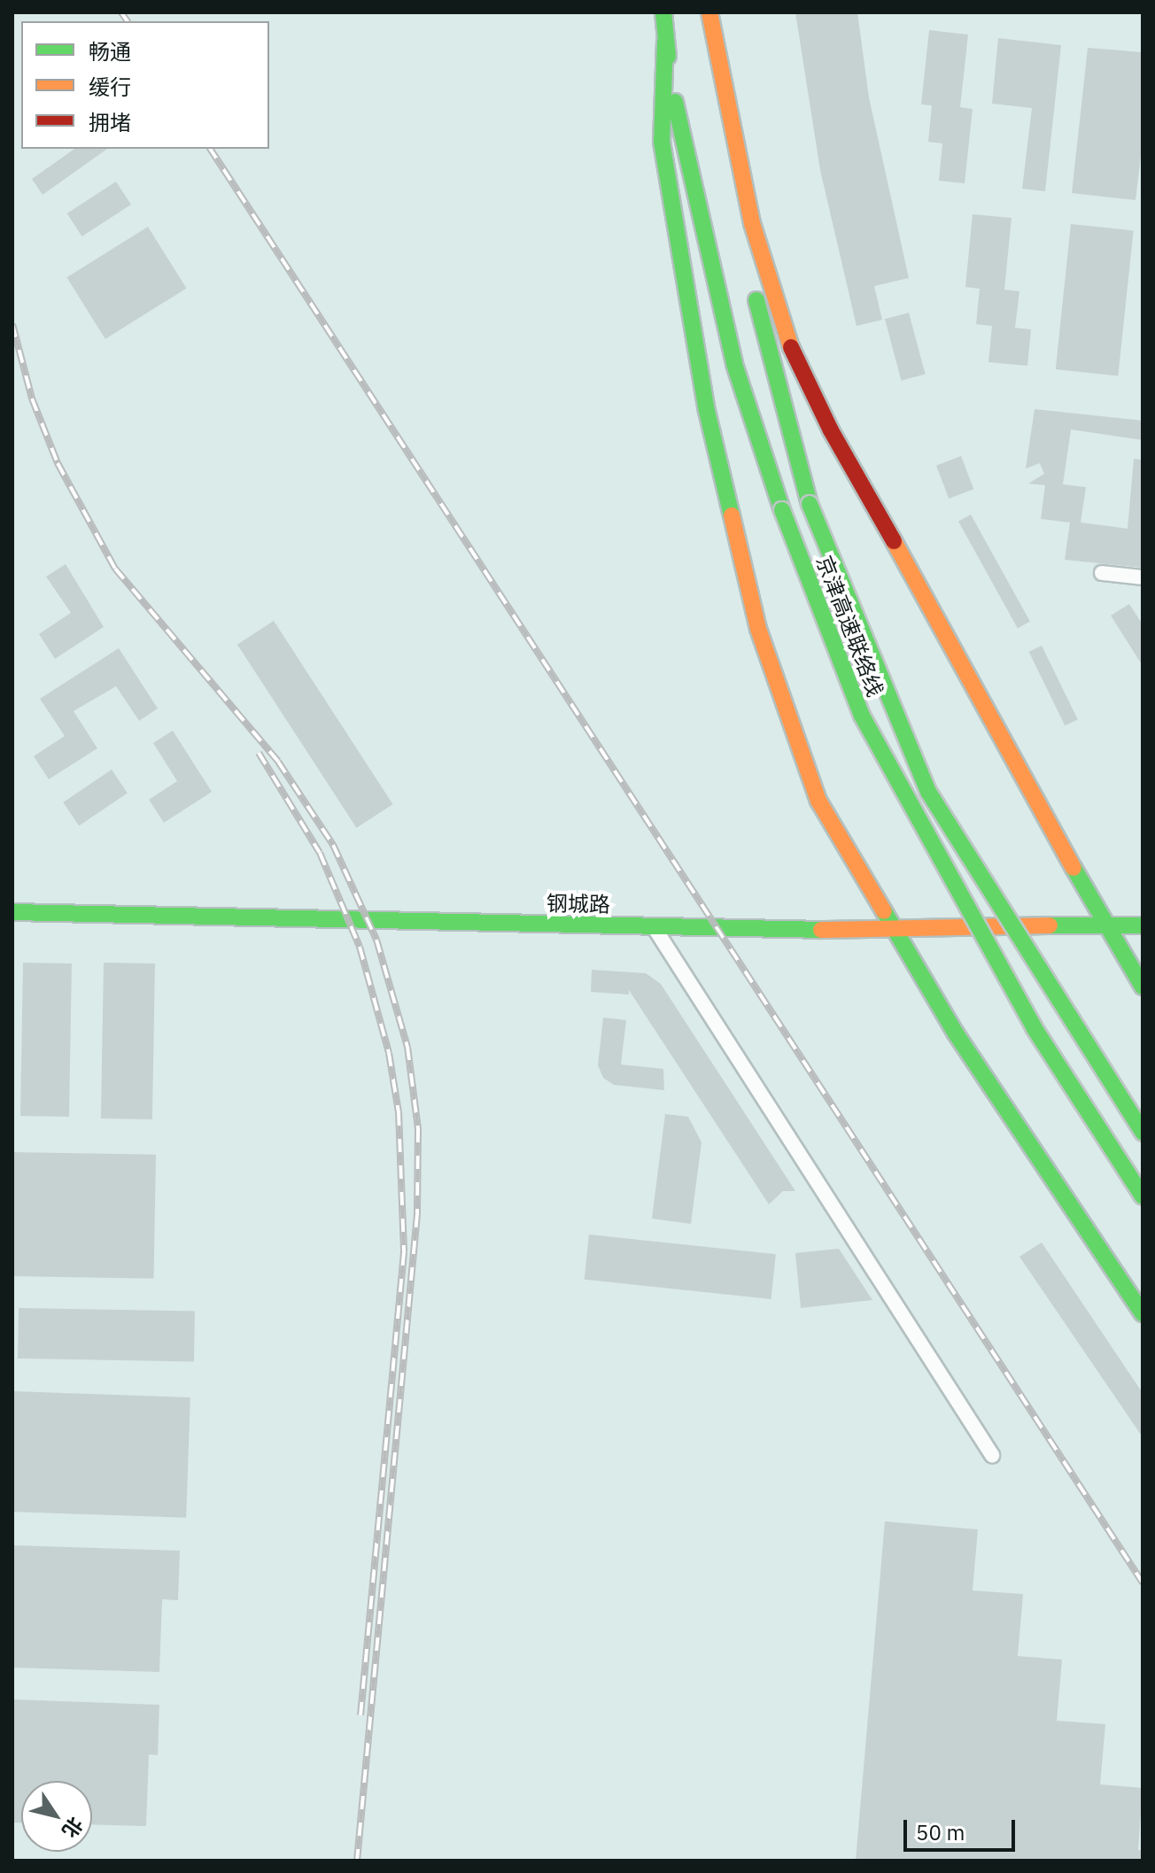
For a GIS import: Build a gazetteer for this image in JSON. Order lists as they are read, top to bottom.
{
  "streets": {
    "main road": ["京津高速联络线", "钢城路"]
  },
  "legend": ["畅通", "缓行", "拥堵"],
  "scale_bar": "50 m",
  "north": "bottom right"
}
